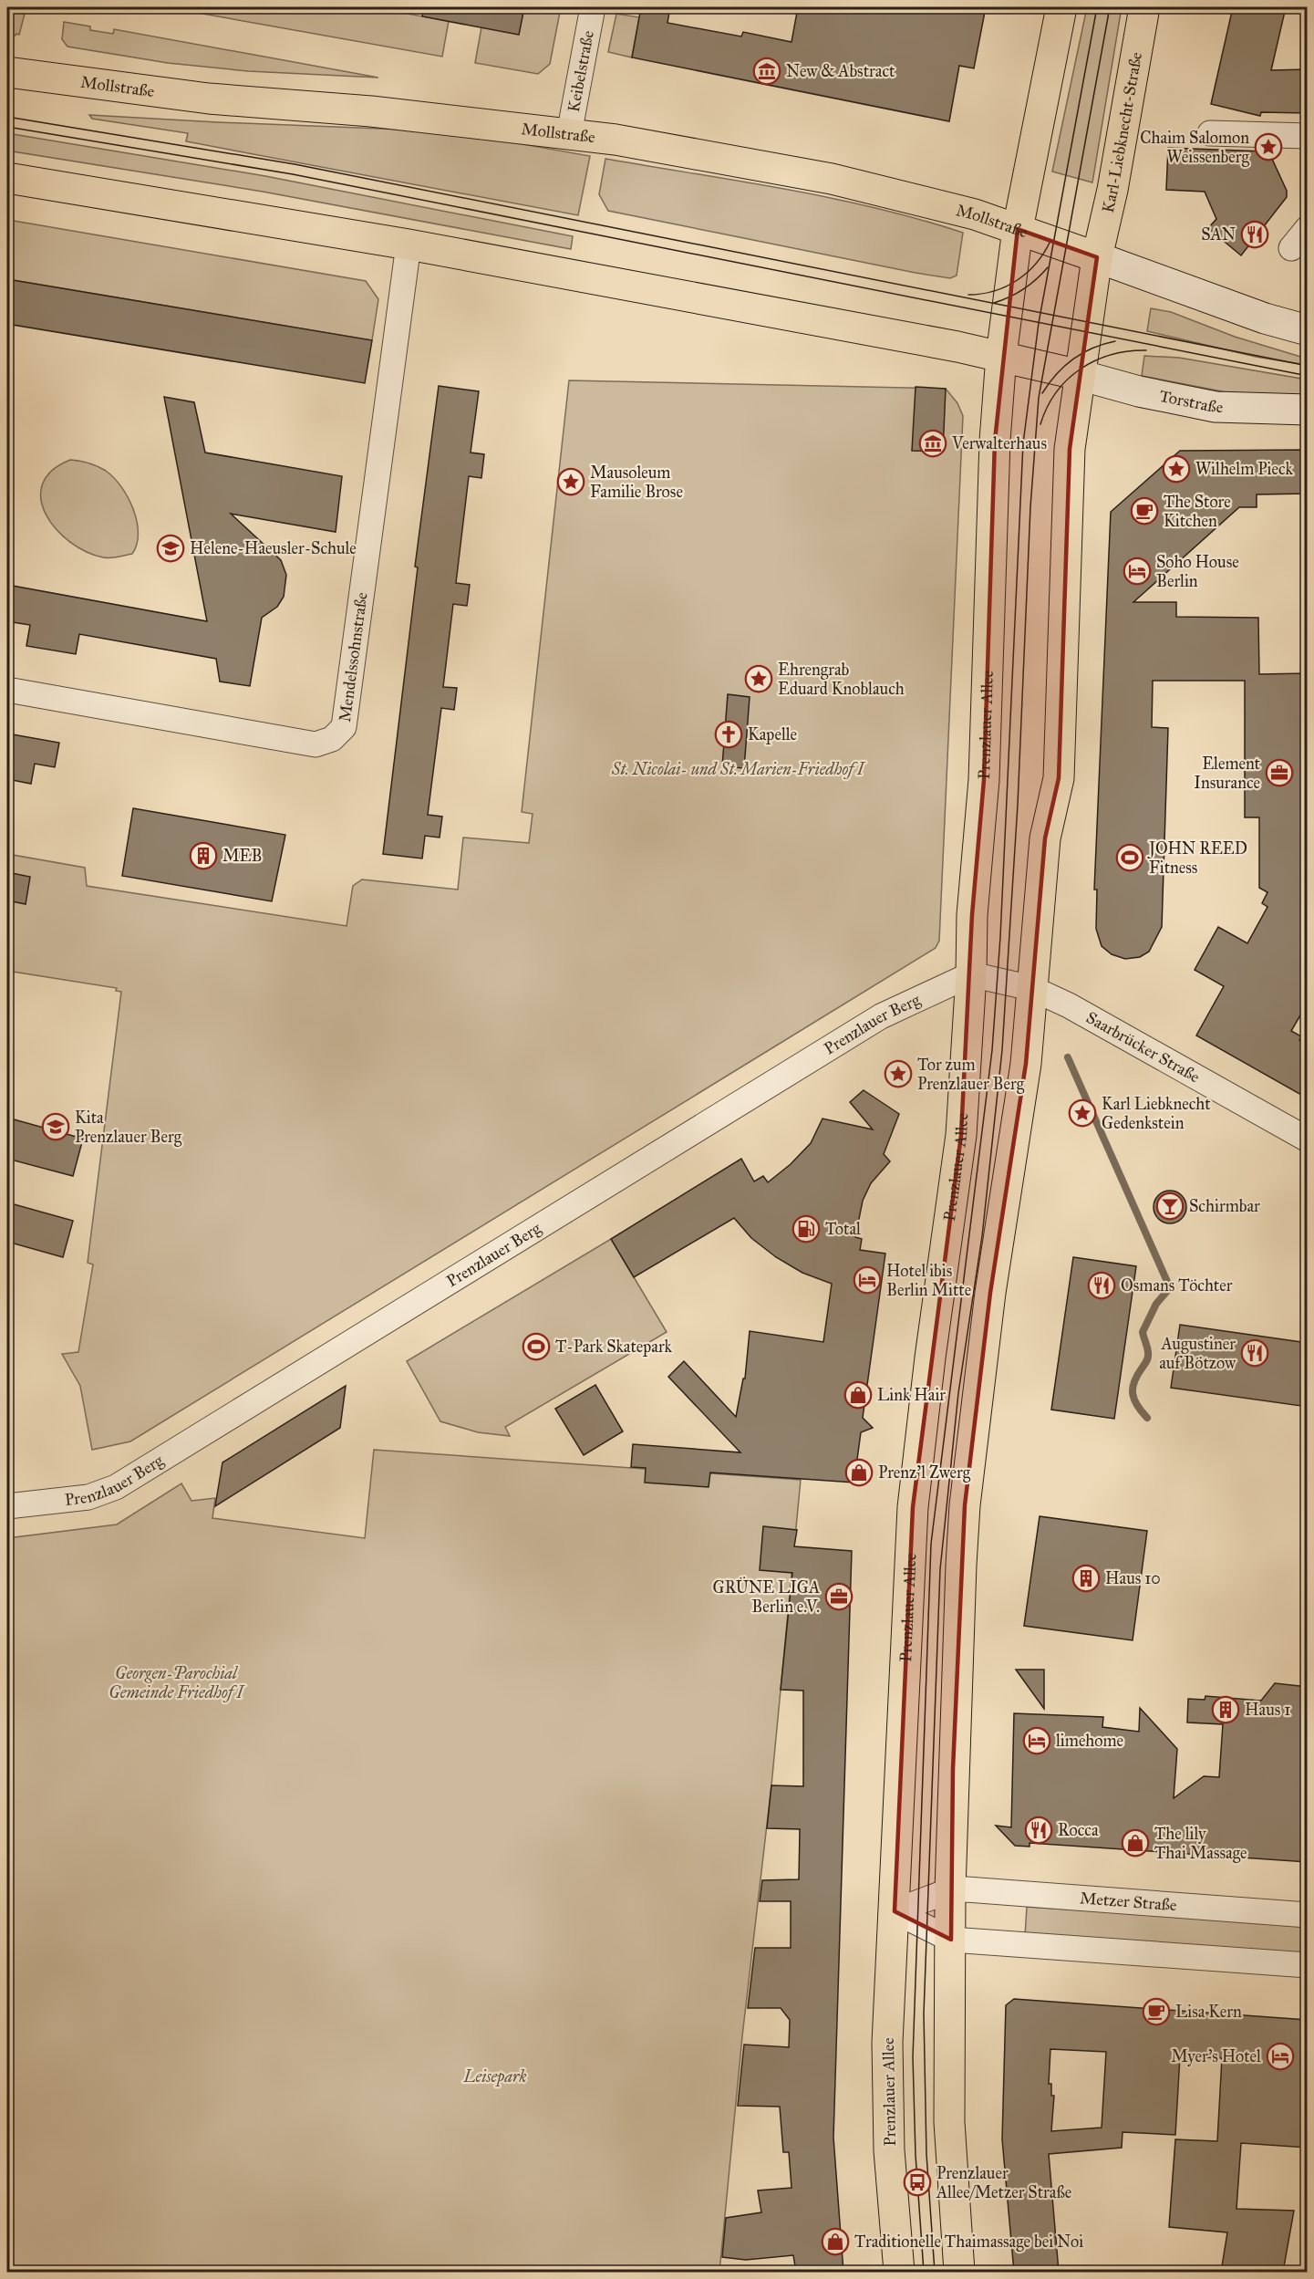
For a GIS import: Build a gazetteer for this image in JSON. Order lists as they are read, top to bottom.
{
  "streets": {
    "main road": [
      "Mollstraße",
      "Karl-Liebknecht-Straße",
      "Torstraße",
      "Prenzlauer Allee"
    ],
    "street": [
      "Keibelstraße",
      "Mendelssohnstraße",
      "Prenzlauer Berg",
      "Saarbrücker Straße",
      "Metzer Straße"
    ]
  },
  "crossings": [
    ["Keibelstraße", "Mollstraße"],
    ["Mollstraße", "Karl-Liebknecht-Straße"],
    ["Mollstraße", "Prenzlauer Allee"],
    ["Karl-Liebknecht-Straße", "Torstraße"],
    ["Prenzlauer Allee", "Prenzlauer Berg"],
    ["Prenzlauer Allee", "Saarbrücker Straße"],
    ["Prenzlauer Berg", "Saarbrücker Straße"]
  ],
  "parks": ["St. Nicolai- und St. Marien-Friedhof I", "Georgen-Parochial Gemeinde Friedhof I", "Leisepark"],
  "places": {
    "museum": ["New & Abstract", "Verwalterhaus"],
    "place": [
      "Chaim Salomon Weissenberg",
      "Wilhelm Pieck",
      "Mausoleum Familie Brose",
      "Ehrengrab Eduard Knoblauch",
      "Tor zum Prenzlauer Berg",
      "Karl Liebknecht Gedenkstein"
    ],
    "restaurant": [
      "SAN",
      "Osmans Töchter",
      "Augustiner auf Bötzow",
      "Rocca"
    ],
    "cafe": ["The Store Kitchen", "Lisa Kern"],
    "school or university": ["Helene-Haeusler-Schule", "Kita Prenzlauer Berg"],
    "hotel": [
      "Soho House Berlin",
      "Hotel ibis Berlin Mitte",
      "limehome",
      "Myer's Hotel"
    ],
    "church": ["Kapelle"],
    "office": ["Element Insurance", "GRÜNE LIGA Berlin e.V."],
    "building": ["MEB", "Haus 10", "Haus 1"],
    "sports": ["JOHN REED Fitness", "T-Park Skatepark"],
    "bar": ["Schirmbar"],
    "fuel station": ["Total"],
    "shop": [
      "Link Hair",
      "Prenz'l Zwerg",
      "The lily Thai Massage",
      "Traditionelle Thaimassage bei Noi"
    ],
    "bus stop": ["Prenzlauer Allee/Metzer Straße"]
  }
}
